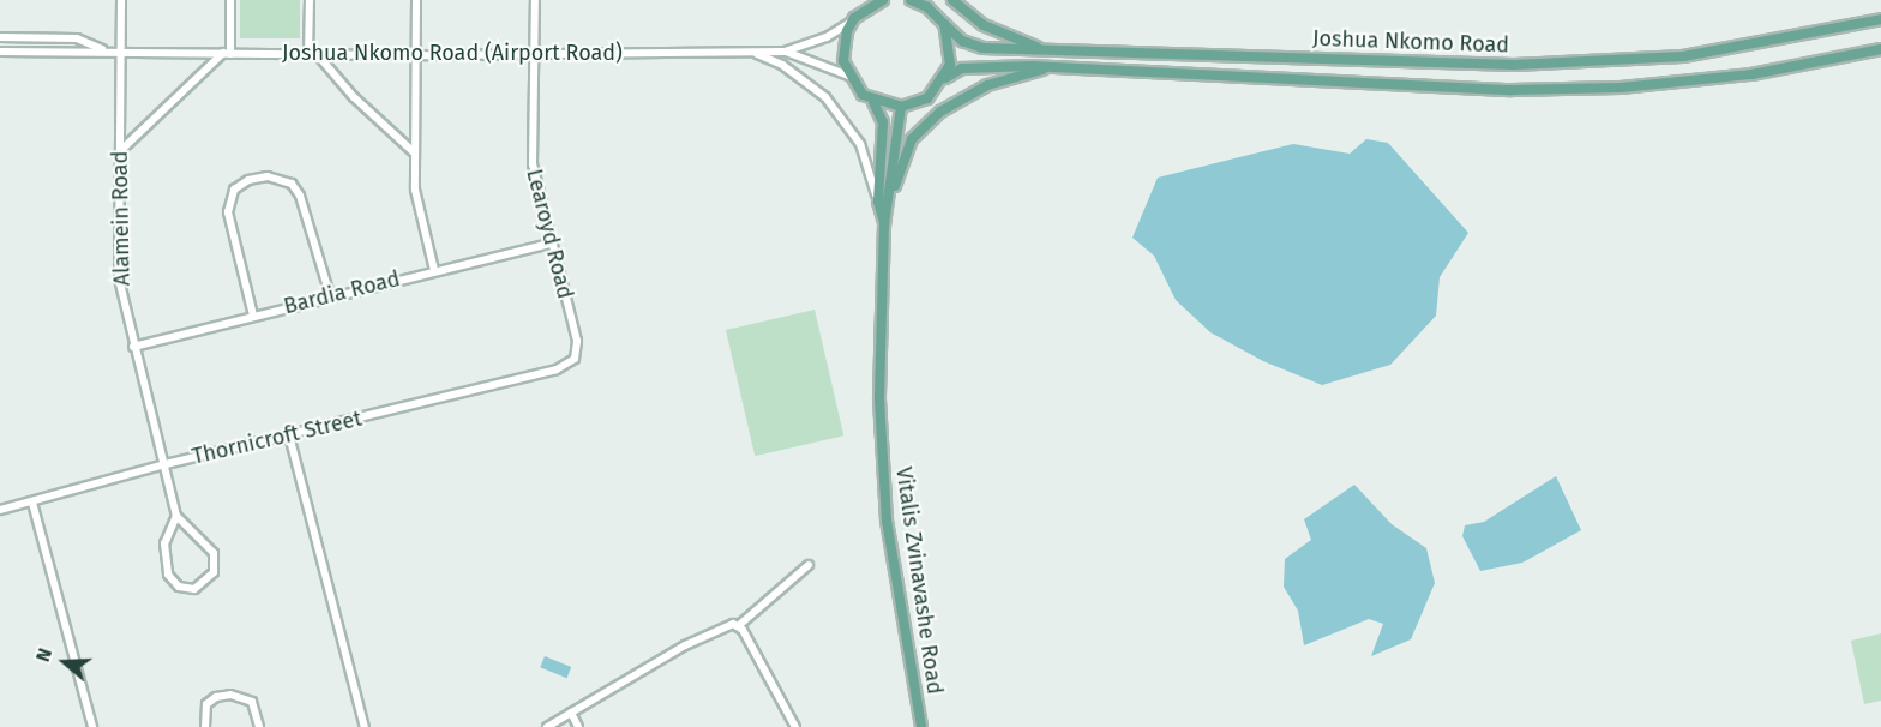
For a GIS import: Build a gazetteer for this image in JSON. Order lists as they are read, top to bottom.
{
  "streets": {
    "main road": ["Joshua Nkomo Road", "Vitalis Zvinavashe Road"],
    "street": [
      "Joshua Nkomo Road (Airport Road)",
      "Alamein Road",
      "Learoyd Road",
      "Bardia Road",
      "Thornicroft Street"
    ]
  },
  "crossings": [
    ["Joshua Nkomo Road (Airport Road)", "Alamein Road"],
    ["Joshua Nkomo Road (Airport Road)", "Learoyd Road"],
    ["Alamein Road", "Bardia Road"],
    ["Alamein Road", "Thornicroft Street"],
    ["Learoyd Road", "Bardia Road"],
    ["Learoyd Road", "Thornicroft Street"]
  ],
  "north": "left"
}
